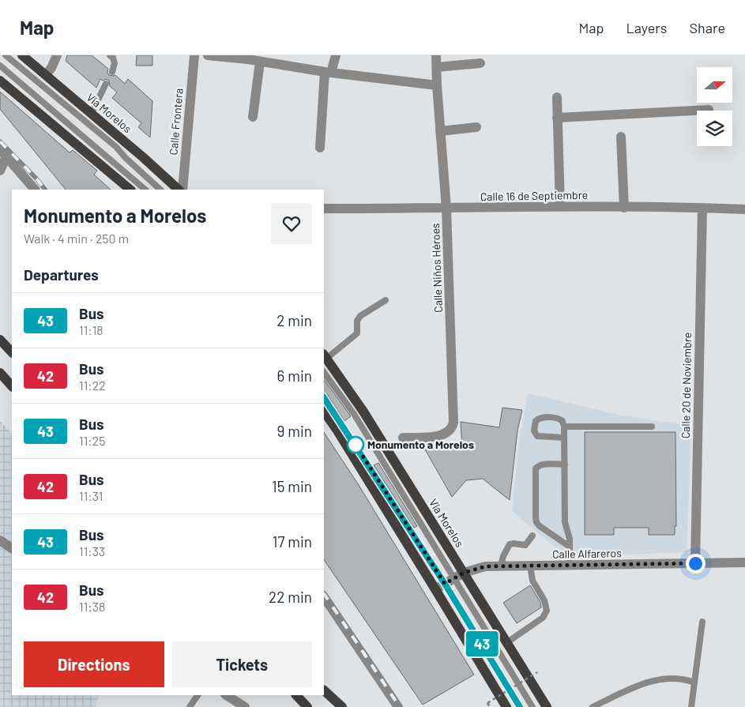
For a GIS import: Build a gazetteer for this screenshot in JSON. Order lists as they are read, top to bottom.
{
  "streets": {
    "main road": ["Vía Morelos"],
    "street": [
      "Calle Frontera",
      "Calle 16 de Septiembre",
      "Calle Niños Héroes",
      "Calle 20 de Noviembre",
      "Calle Alfareros"
    ]
  },
  "crossings": [
    ["Vía Morelos", "Calle Alfareros"],
    ["Calle 16 de Septiembre", "Calle Niños Héroes"],
    ["Calle 16 de Septiembre", "Calle 20 de Noviembre"],
    ["Calle 20 de Noviembre", "Calle Alfareros"]
  ],
  "places": ["Monumento a Morelos"],
  "lines": ["bus line 43"],
  "north": "right",
  "page": {
    "header": "Map",
    "nav": ["Map", "Layers", "Share"],
    "on_map": "43",
    "heading": [
      ["Monumento a Morelos", "Walk · 4 min · 250 m"],
      "Departures"
    ],
    "list": [
      {
        "mark": "43",
        "name": "Bus",
        "note": "11:18",
        "value": "2 min"
      },
      {
        "mark": "42",
        "name": "Bus",
        "note": "11:22",
        "value": "6 min"
      },
      {
        "mark": "43",
        "name": "Bus",
        "note": "11:25",
        "value": "9 min"
      },
      {
        "mark": "42",
        "name": "Bus",
        "note": "11:31",
        "value": "15 min"
      },
      {
        "mark": "43",
        "name": "Bus",
        "note": "11:33",
        "value": "17 min"
      },
      {
        "mark": "42",
        "name": "Bus",
        "note": "11:38",
        "value": "22 min"
      }
    ],
    "buttons": ["Directions", "Tickets"]
  }
}
